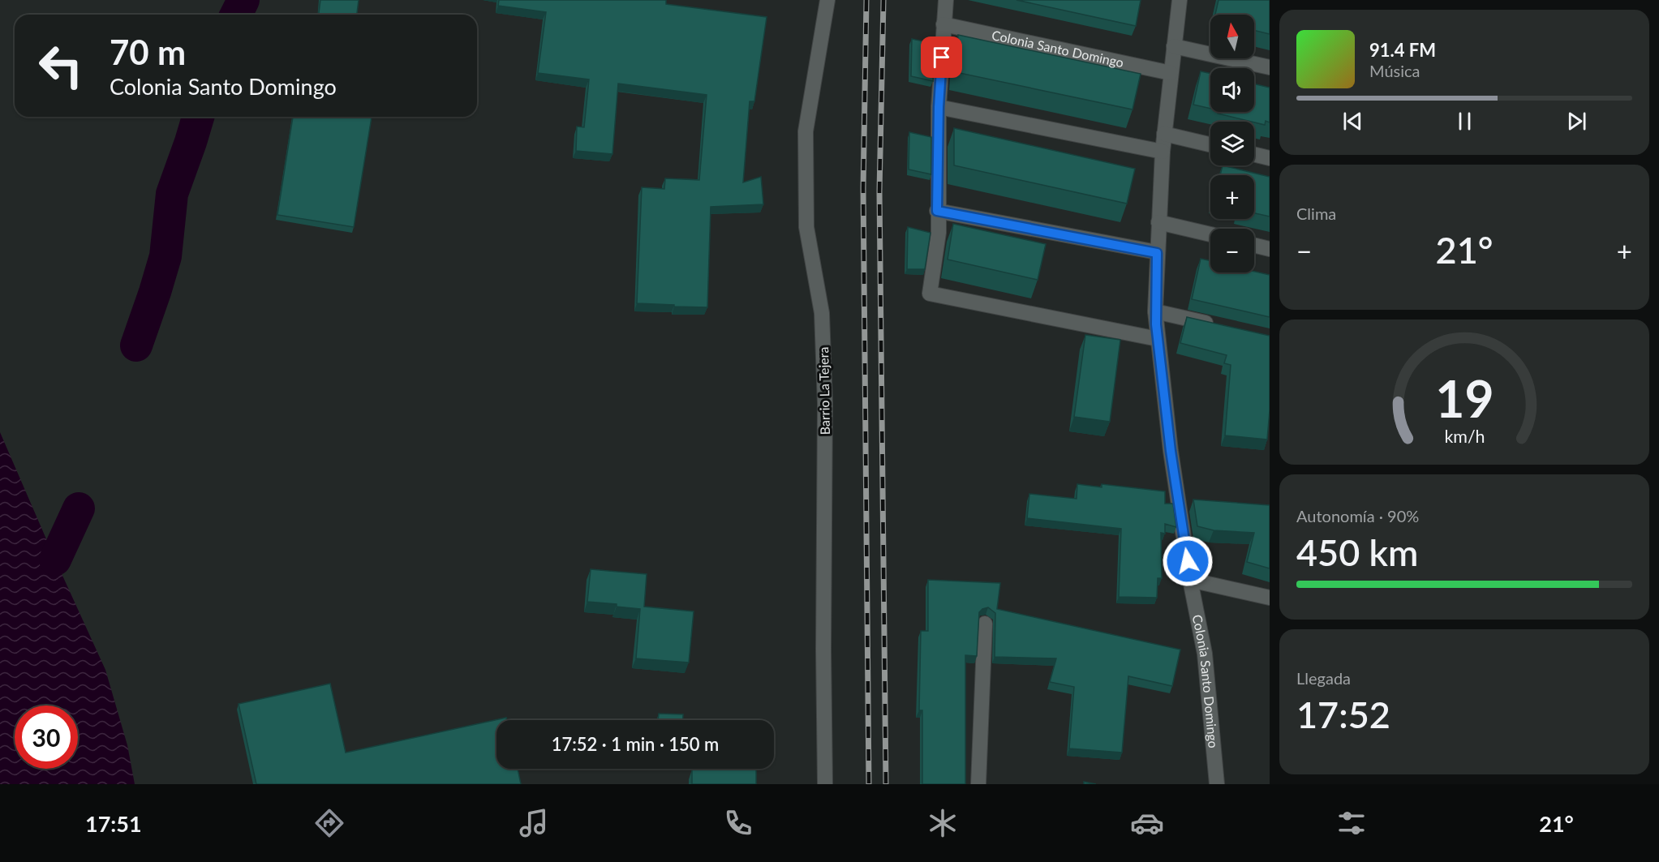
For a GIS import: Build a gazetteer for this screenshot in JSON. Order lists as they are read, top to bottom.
{
  "streets": {
    "street": ["Colonia Santo Domingo", "Barrio La Tejera"]
  },
  "north": "top",
  "page": {
    "map_buttons": ["+", "−"],
    "turn": ["70 m", "Colonia Santo Domingo"],
    "song": ["91.4 FM", "Música"],
    "tile": [
      "Clima",
      ["Autonomía · 90%", "450 km"],
      ["Llegada", "17:52"]
    ],
    "heat": ["−", "21°", "+"],
    "limit": "30",
    "trip": "17:52 · 1 min · 150 m",
    "tabs": ["17:51", "21°"],
    "gauge": ["19", "km/h"]
  }
}
